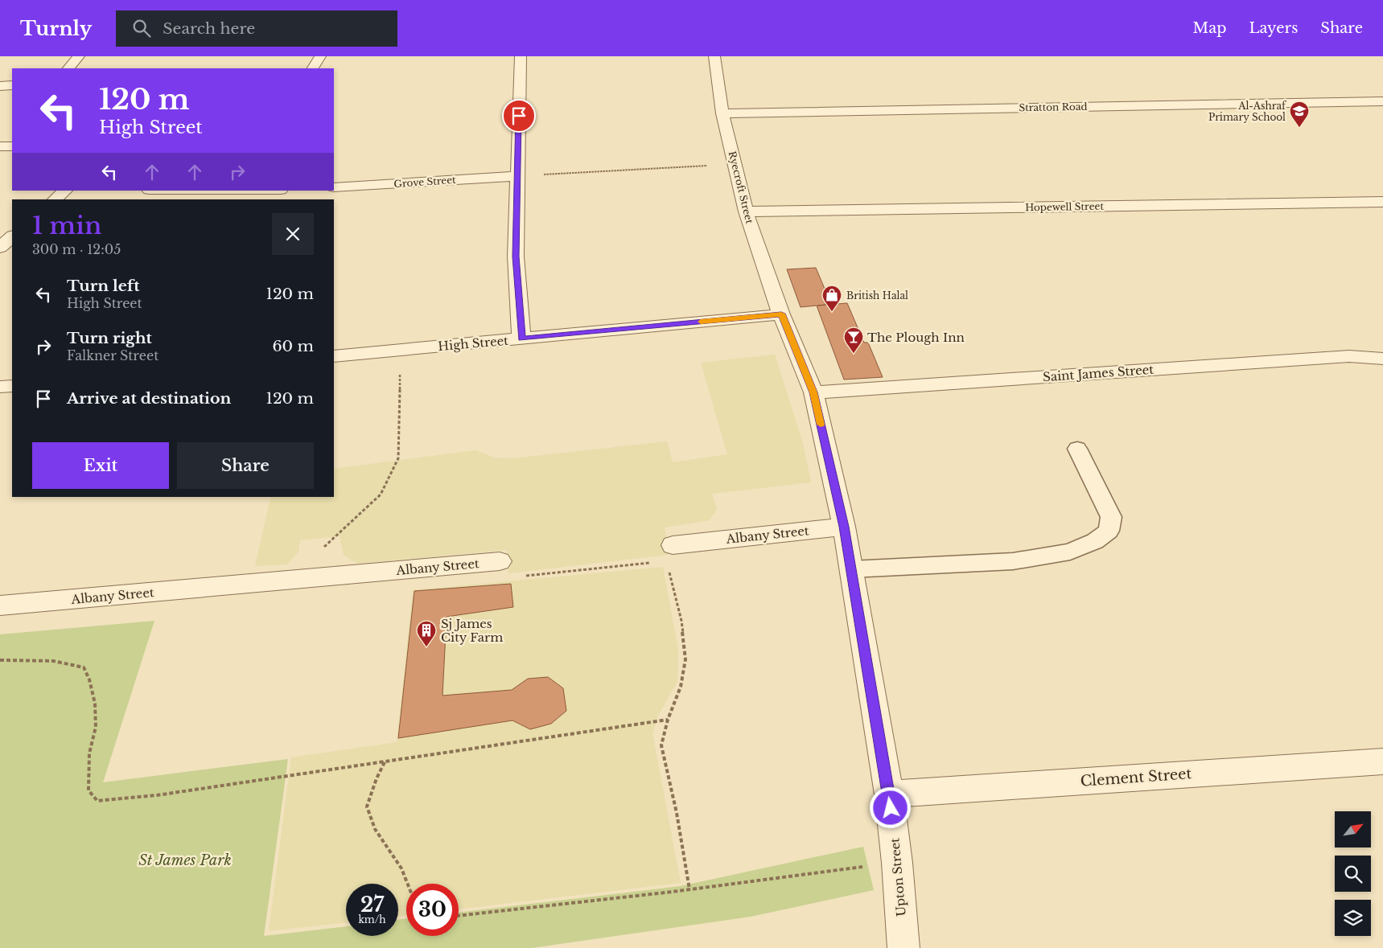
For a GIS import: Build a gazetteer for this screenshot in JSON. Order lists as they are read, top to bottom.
{
  "streets": {
    "street": [
      "Stratton Road",
      "Grove Street",
      "Ryecroft Street",
      "Hopewell Street",
      "High Street",
      "Saint James Street",
      "Albany Street",
      "Clement Street",
      "Upton Street"
    ]
  },
  "crossings": [
    ["Stratton Road", "Ryecroft Street"],
    ["Ryecroft Street", "Hopewell Street"],
    ["Ryecroft Street", "High Street"],
    ["Ryecroft Street", "Upton Street"],
    ["High Street", "Upton Street"],
    ["Saint James Street", "Upton Street"],
    ["Albany Street", "Upton Street"],
    ["Clement Street", "Upton Street"]
  ],
  "parks": ["St James Park"],
  "places": {
    "school or university": ["Al-Ashraf Primary School"],
    "shop": ["British Halal"],
    "bar": ["The Plough Inn"],
    "building": ["Sj James City Farm"]
  },
  "north": "top right",
  "page": {
    "header": "Turnly",
    "search": "Search here",
    "nav": ["Map", "Layers", "Share"],
    "turn": ["120 m", "High Street"],
    "heading": ["1 min", "300 m · 12:05"],
    "list": [
      {
        "name": "Turn left",
        "note": "High Street",
        "value": "120 m"
      },
      {
        "name": "Turn right",
        "note": "Falkner Street",
        "value": "60 m"
      },
      {
        "name": "Arrive at destination",
        "value": "120 m"
      }
    ],
    "buttons": ["Exit", "Share"],
    "speed": "27 km/h",
    "limit": "30"
  }
}
